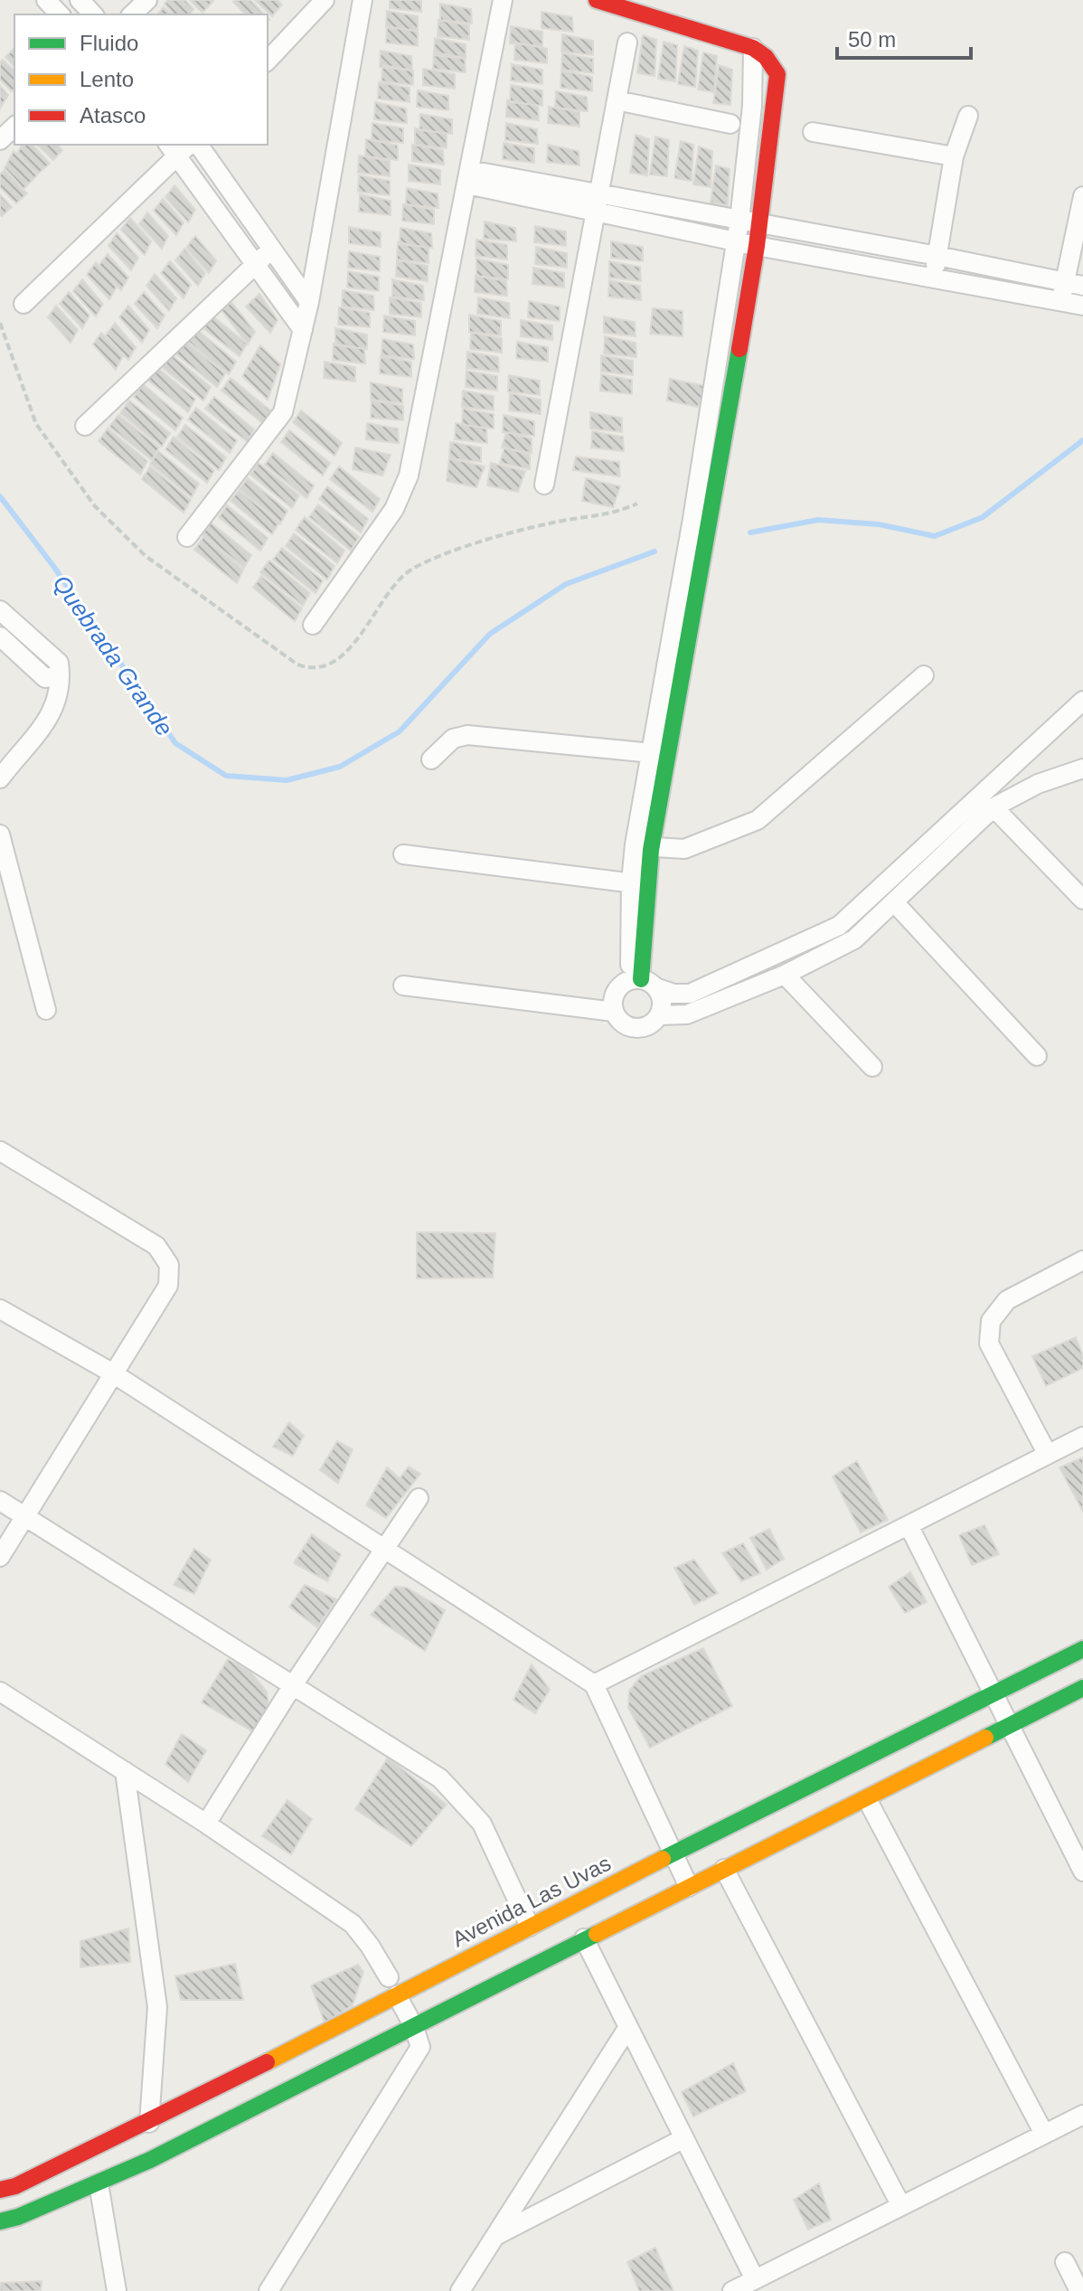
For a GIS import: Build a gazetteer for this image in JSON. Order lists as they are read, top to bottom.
{
  "streets": {
    "street": ["Avenida Las Uvas"]
  },
  "water": ["Quebrada Grande"],
  "legend": ["Fluido", "Lento", "Atasco"],
  "scale_bar": "50 m"
}
